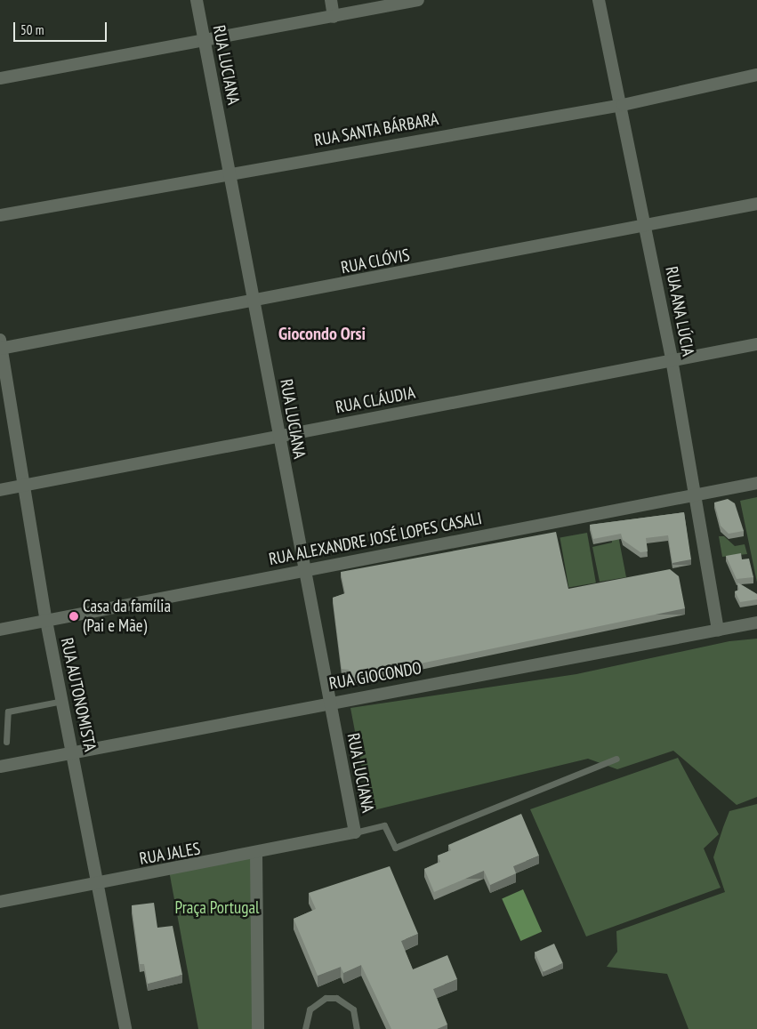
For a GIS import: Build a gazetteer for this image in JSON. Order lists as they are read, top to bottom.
{
  "streets": {
    "street": [
      "RUA LUCIANA",
      "RUA SANTA BÁRBARA",
      "RUA CLÓVIS",
      "RUA ANA LÚCIA",
      "RUA CLÁUDIA",
      "RUA ALEXANDRE JOSÉ LOPES CASALI",
      "RUA GIOCONDO",
      "RUA AUTONOMISTA",
      "RUA JALES"
    ]
  },
  "crossings": [
    ["RUA LUCIANA", "RUA SANTA BÁRBARA"],
    ["RUA LUCIANA", "RUA CLÓVIS"],
    ["RUA LUCIANA", "RUA CLÁUDIA"],
    ["RUA LUCIANA", "RUA ALEXANDRE JOSÉ LOPES CASALI"],
    ["RUA LUCIANA", "RUA GIOCONDO"],
    ["RUA LUCIANA", "RUA JALES"],
    ["RUA SANTA BÁRBARA", "RUA ANA LÚCIA"],
    ["RUA CLÓVIS", "RUA ANA LÚCIA"],
    ["RUA CLÓVIS", "RUA AUTONOMISTA"],
    ["RUA ANA LÚCIA", "RUA CLÁUDIA"],
    ["RUA ANA LÚCIA", "RUA ALEXANDRE JOSÉ LOPES CASALI"],
    ["RUA ANA LÚCIA", "RUA GIOCONDO"],
    ["RUA CLÁUDIA", "RUA AUTONOMISTA"],
    ["RUA ALEXANDRE JOSÉ LOPES CASALI", "RUA AUTONOMISTA"],
    ["RUA GIOCONDO", "RUA AUTONOMISTA"],
    ["RUA AUTONOMISTA", "RUA JALES"]
  ],
  "districts": ["Giocondo Orsi"],
  "parks": ["Praça Portugal"],
  "places": ["Casa da família (Pai e Mãe)"],
  "scale_bar": "50 m"
}
